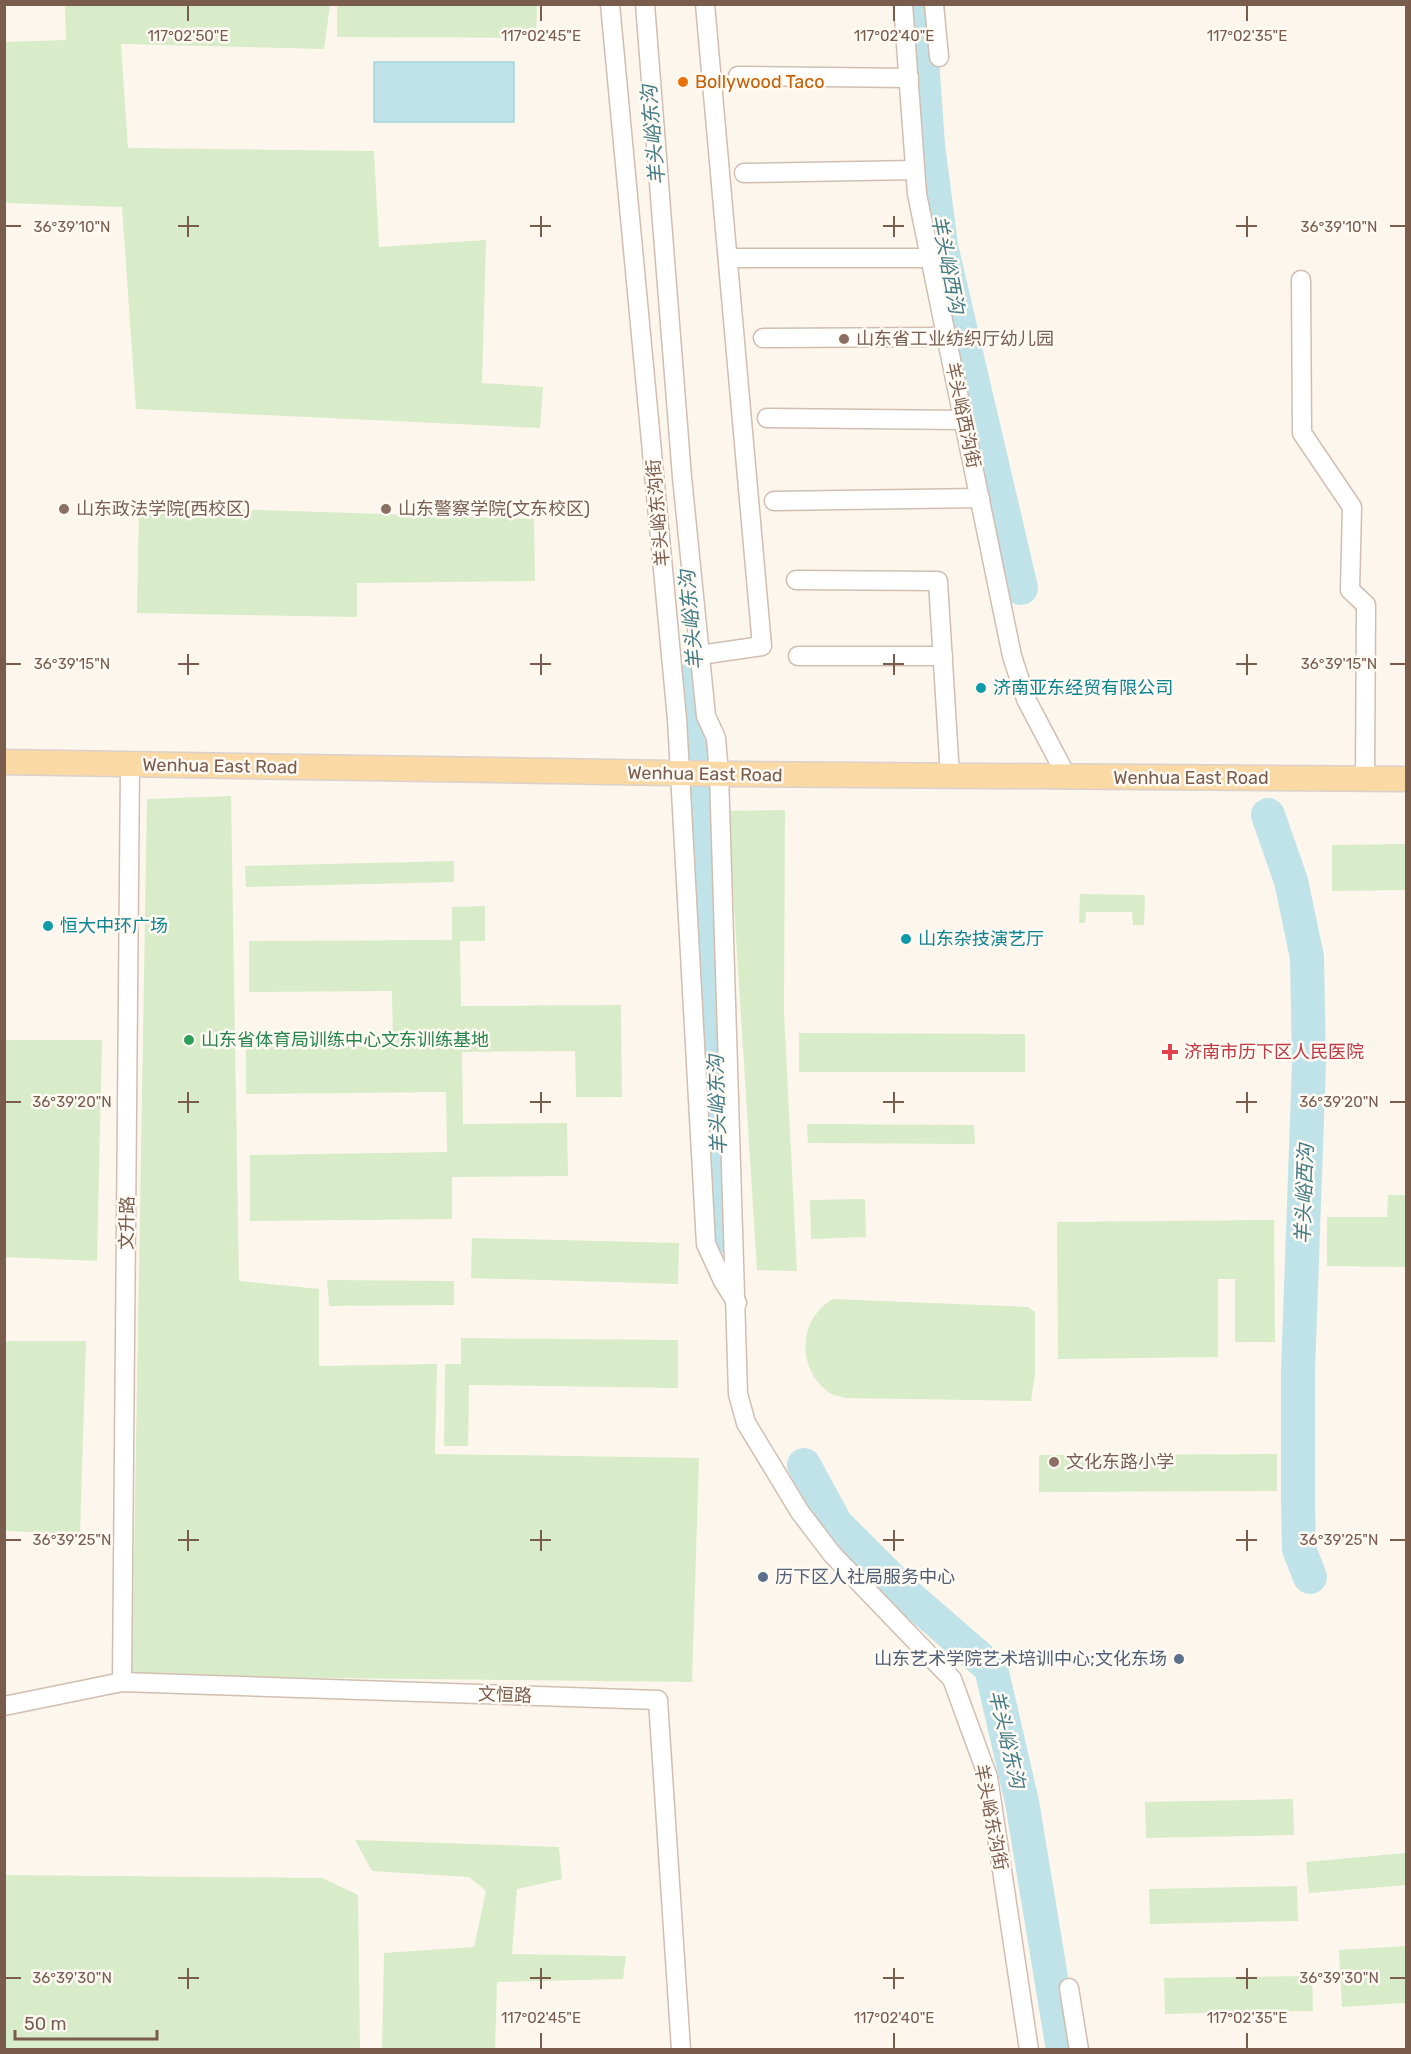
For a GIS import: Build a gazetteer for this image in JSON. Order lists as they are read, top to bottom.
{
  "streets": {
    "main road": ["Wenhua East Road"],
    "street": [
      "羊头峪西沟街",
      "羊头峪东沟街",
      "文升路",
      "文恒路"
    ]
  },
  "crossings": [
    ["羊头峪西沟街", "Wenhua East Road"],
    ["羊头峪东沟街", "Wenhua East Road"],
    ["Wenhua East Road", "文升路"],
    ["文升路", "文恒路"]
  ],
  "water": ["羊头峪东沟", "羊头峪西沟"],
  "places": {
    "other": [
      "Bollywood Taco",
      "山东省工业纺织厅幼儿园",
      "山东政法学院(西校区)",
      "山东警察学院(文东校区)",
      "济南亚东经贸有限公司",
      "恒大中环广场",
      "山东杂技演艺厅",
      "山东省体育局训练中心文东训练基地",
      "文化东路小学",
      "历下区人社局服务中心",
      "山东艺术学院艺术培训中心;文化东场"
    ],
    "health": ["济南市历下区人民医院"]
  },
  "scale_bar": "50 m",
  "coordinates": [
    "117°02'50\"E",
    "117°02'45\"E",
    "117°02'40\"E",
    "117°02'35\"E",
    "36°39'10\"N",
    "36°39'15\"N",
    "36°39'20\"N",
    "36°39'25\"N",
    "36°39'30\"N"
  ]
}
